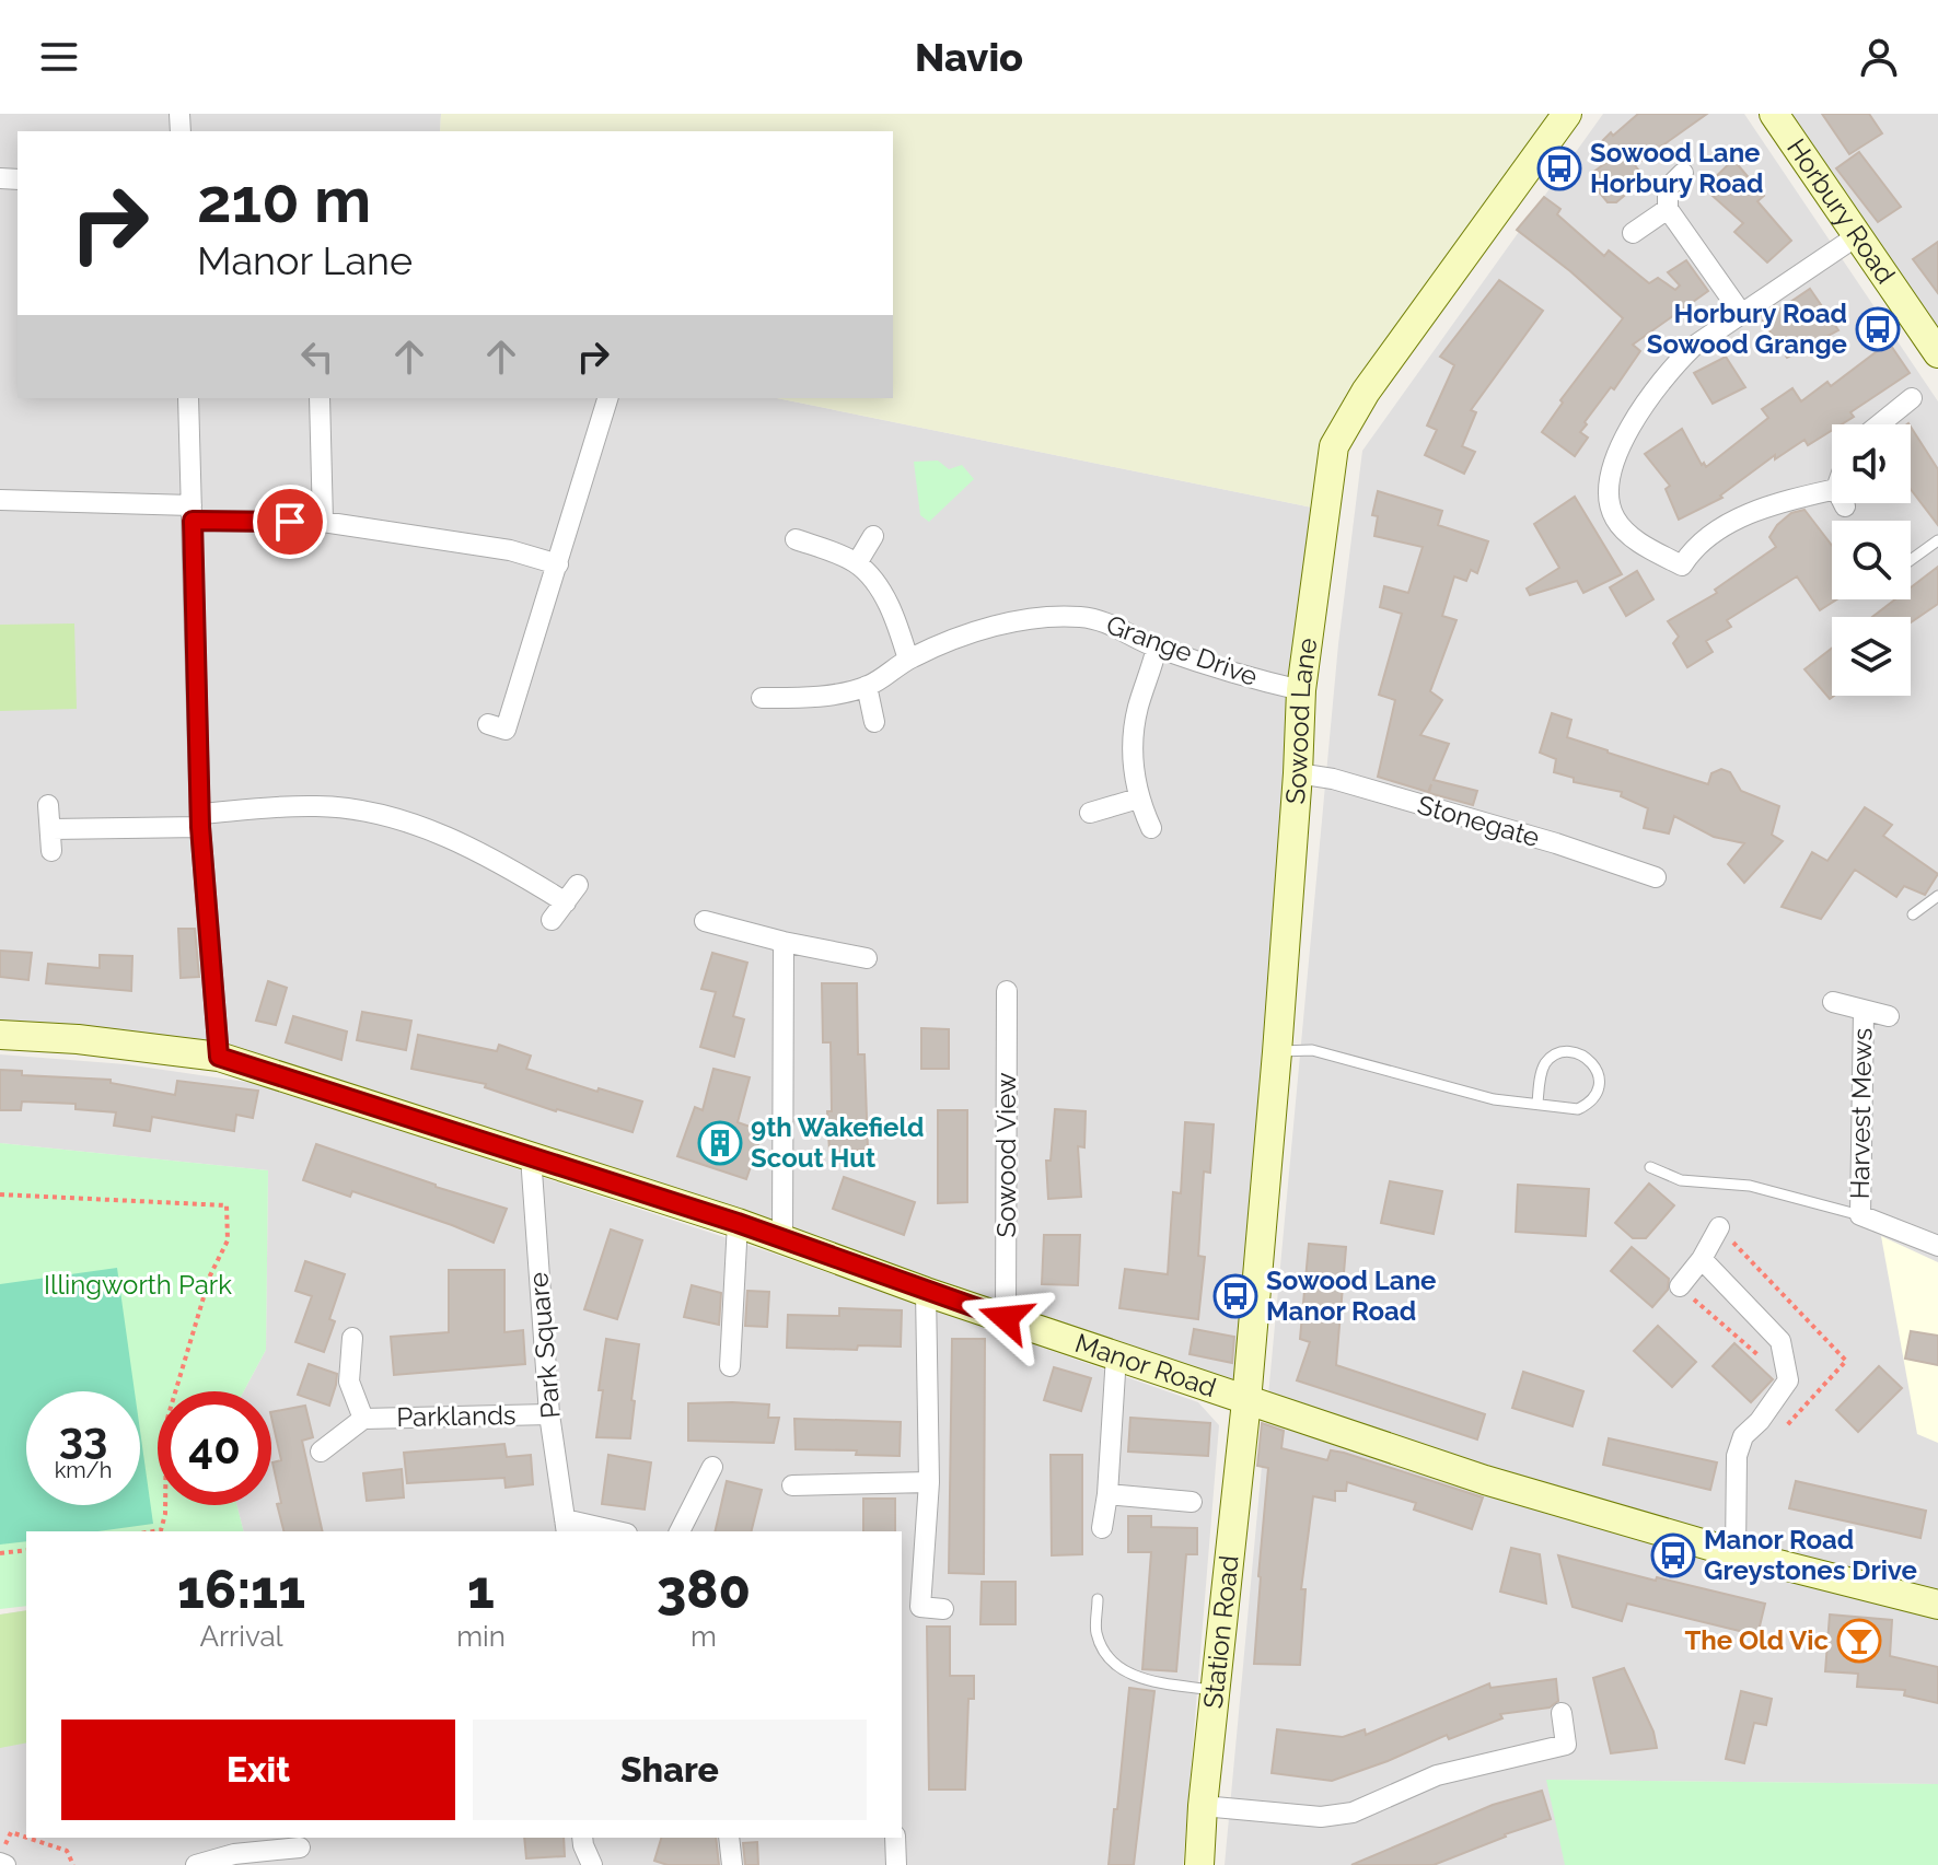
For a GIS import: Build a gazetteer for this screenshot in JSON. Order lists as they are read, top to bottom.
{
  "streets": {
    "street": [
      "Horbury Road",
      "Grange Drive",
      "Sowood Lane",
      "Stonegate",
      "Harvest Mews",
      "Sowood View",
      "Park Square",
      "Manor Road",
      "Parklands",
      "Station Road"
    ]
  },
  "crossings": [
    ["Grange Drive", "Sowood Lane"],
    ["Sowood Lane", "Stonegate"],
    ["Sowood Lane", "Manor Road"],
    ["Sowood Lane", "Station Road"],
    ["Sowood View", "Manor Road"],
    ["Park Square", "Manor Road"],
    ["Park Square", "Parklands"],
    ["Manor Road", "Station Road"]
  ],
  "parks": ["Illingworth Park"],
  "places": {
    "bus stop": [
      "Sowood Lane Horbury Road",
      "Horbury Road Sowood Grange",
      "Sowood Lane Manor Road",
      "Manor Road Greystones Drive"
    ],
    "building": ["9th Wakefield Scout Hut"],
    "bar": ["The Old Vic"]
  },
  "page": {
    "header": "Navio",
    "turn": ["210 m", "Manor Lane"],
    "speed": "33 km/h",
    "limit": "40",
    "eta": [
      "16:11",
      "Arrival",
      "1",
      "min",
      "380",
      "m"
    ],
    "buttons": ["Exit", "Share"]
  }
}
